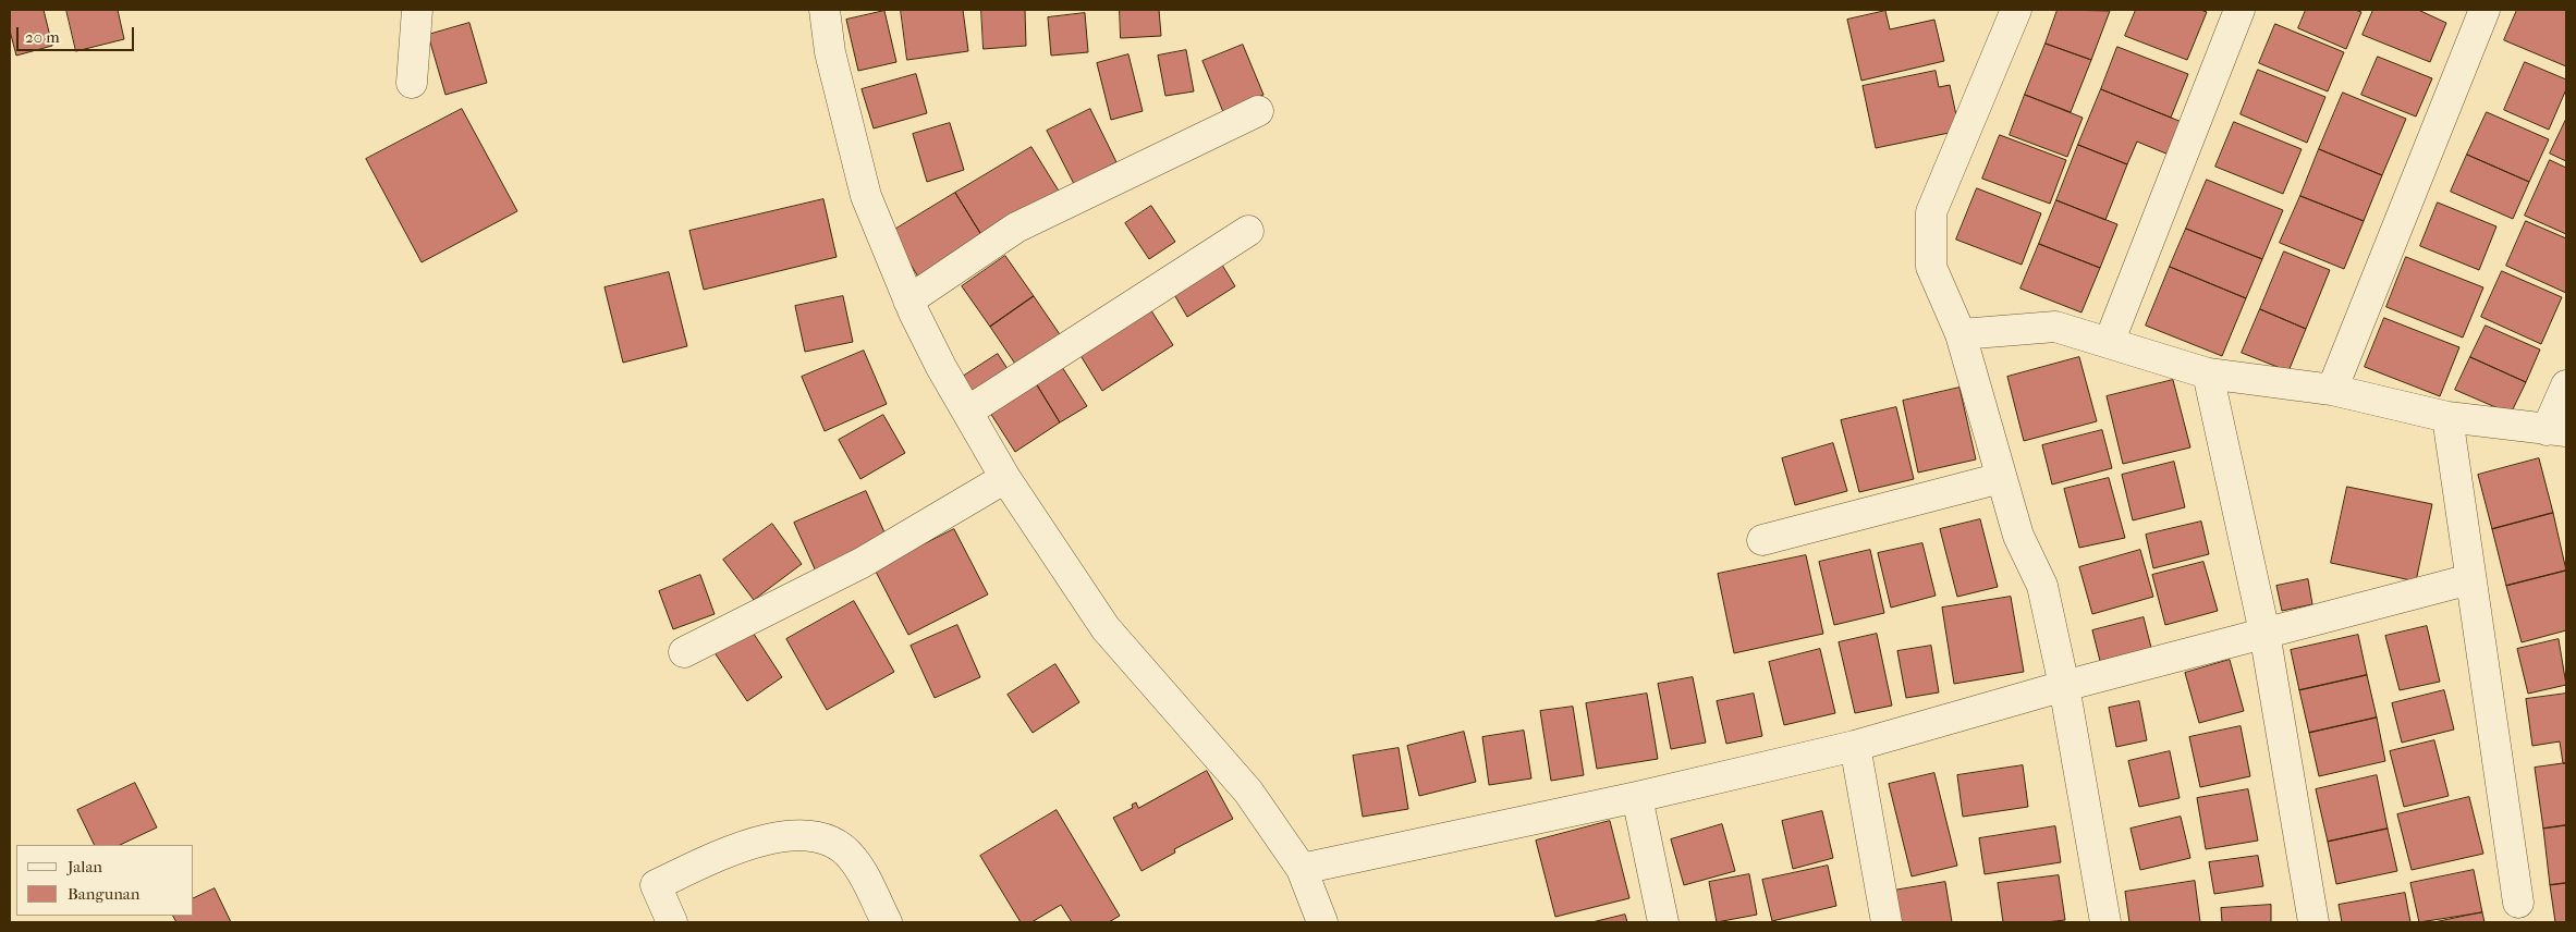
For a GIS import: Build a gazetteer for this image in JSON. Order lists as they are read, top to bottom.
{
  "legend": ["Jalan", "Bangunan"],
  "scale_bar": "20 m"
}
